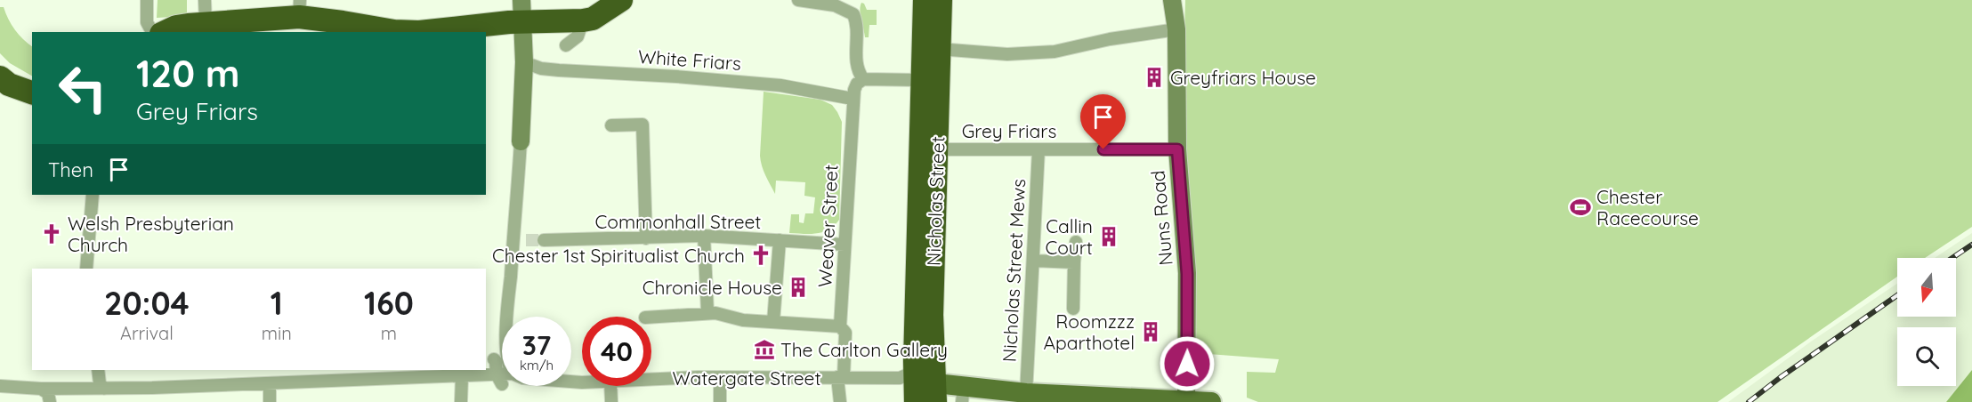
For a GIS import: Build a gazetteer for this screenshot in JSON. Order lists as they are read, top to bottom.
{
  "streets": {
    "highway": ["Nicholas Street"],
    "main road": ["Watergate Street"],
    "street": [
      "White Friars",
      "Grey Friars",
      "Nuns Road",
      "Commonhall Street",
      "Weaver Street",
      "Nicholas Street Mews"
    ]
  },
  "crossings": [
    ["White Friars", "Weaver Street"],
    ["Grey Friars", "Nicholas Street"],
    ["Grey Friars", "Nuns Road"],
    ["Grey Friars", "Nicholas Street Mews"],
    ["Nicholas Street", "Watergate Street"],
    ["Nuns Road", "Watergate Street"],
    ["Commonhall Street", "Weaver Street"],
    ["Weaver Street", "Watergate Street"],
    ["Nicholas Street Mews", "Watergate Street"]
  ],
  "places": {
    "building": [
      "Greyfriars House",
      "Callin Court",
      "Chronicle House",
      "Roomzzz Aparthotel"
    ],
    "sports": ["Chester Racecourse"],
    "church": ["Welsh Presbyterian Church", "Chester 1st Spiritualist Church"],
    "museum": ["The Carlton Gallery"]
  },
  "north": "bottom",
  "page": {
    "turn": ["120 m", "Grey Friars"],
    "then": "Then",
    "eta": [
      "20:04",
      "Arrival",
      "1",
      "min",
      "160",
      "m"
    ],
    "speed": "37 km/h",
    "limit": "40"
  }
}
